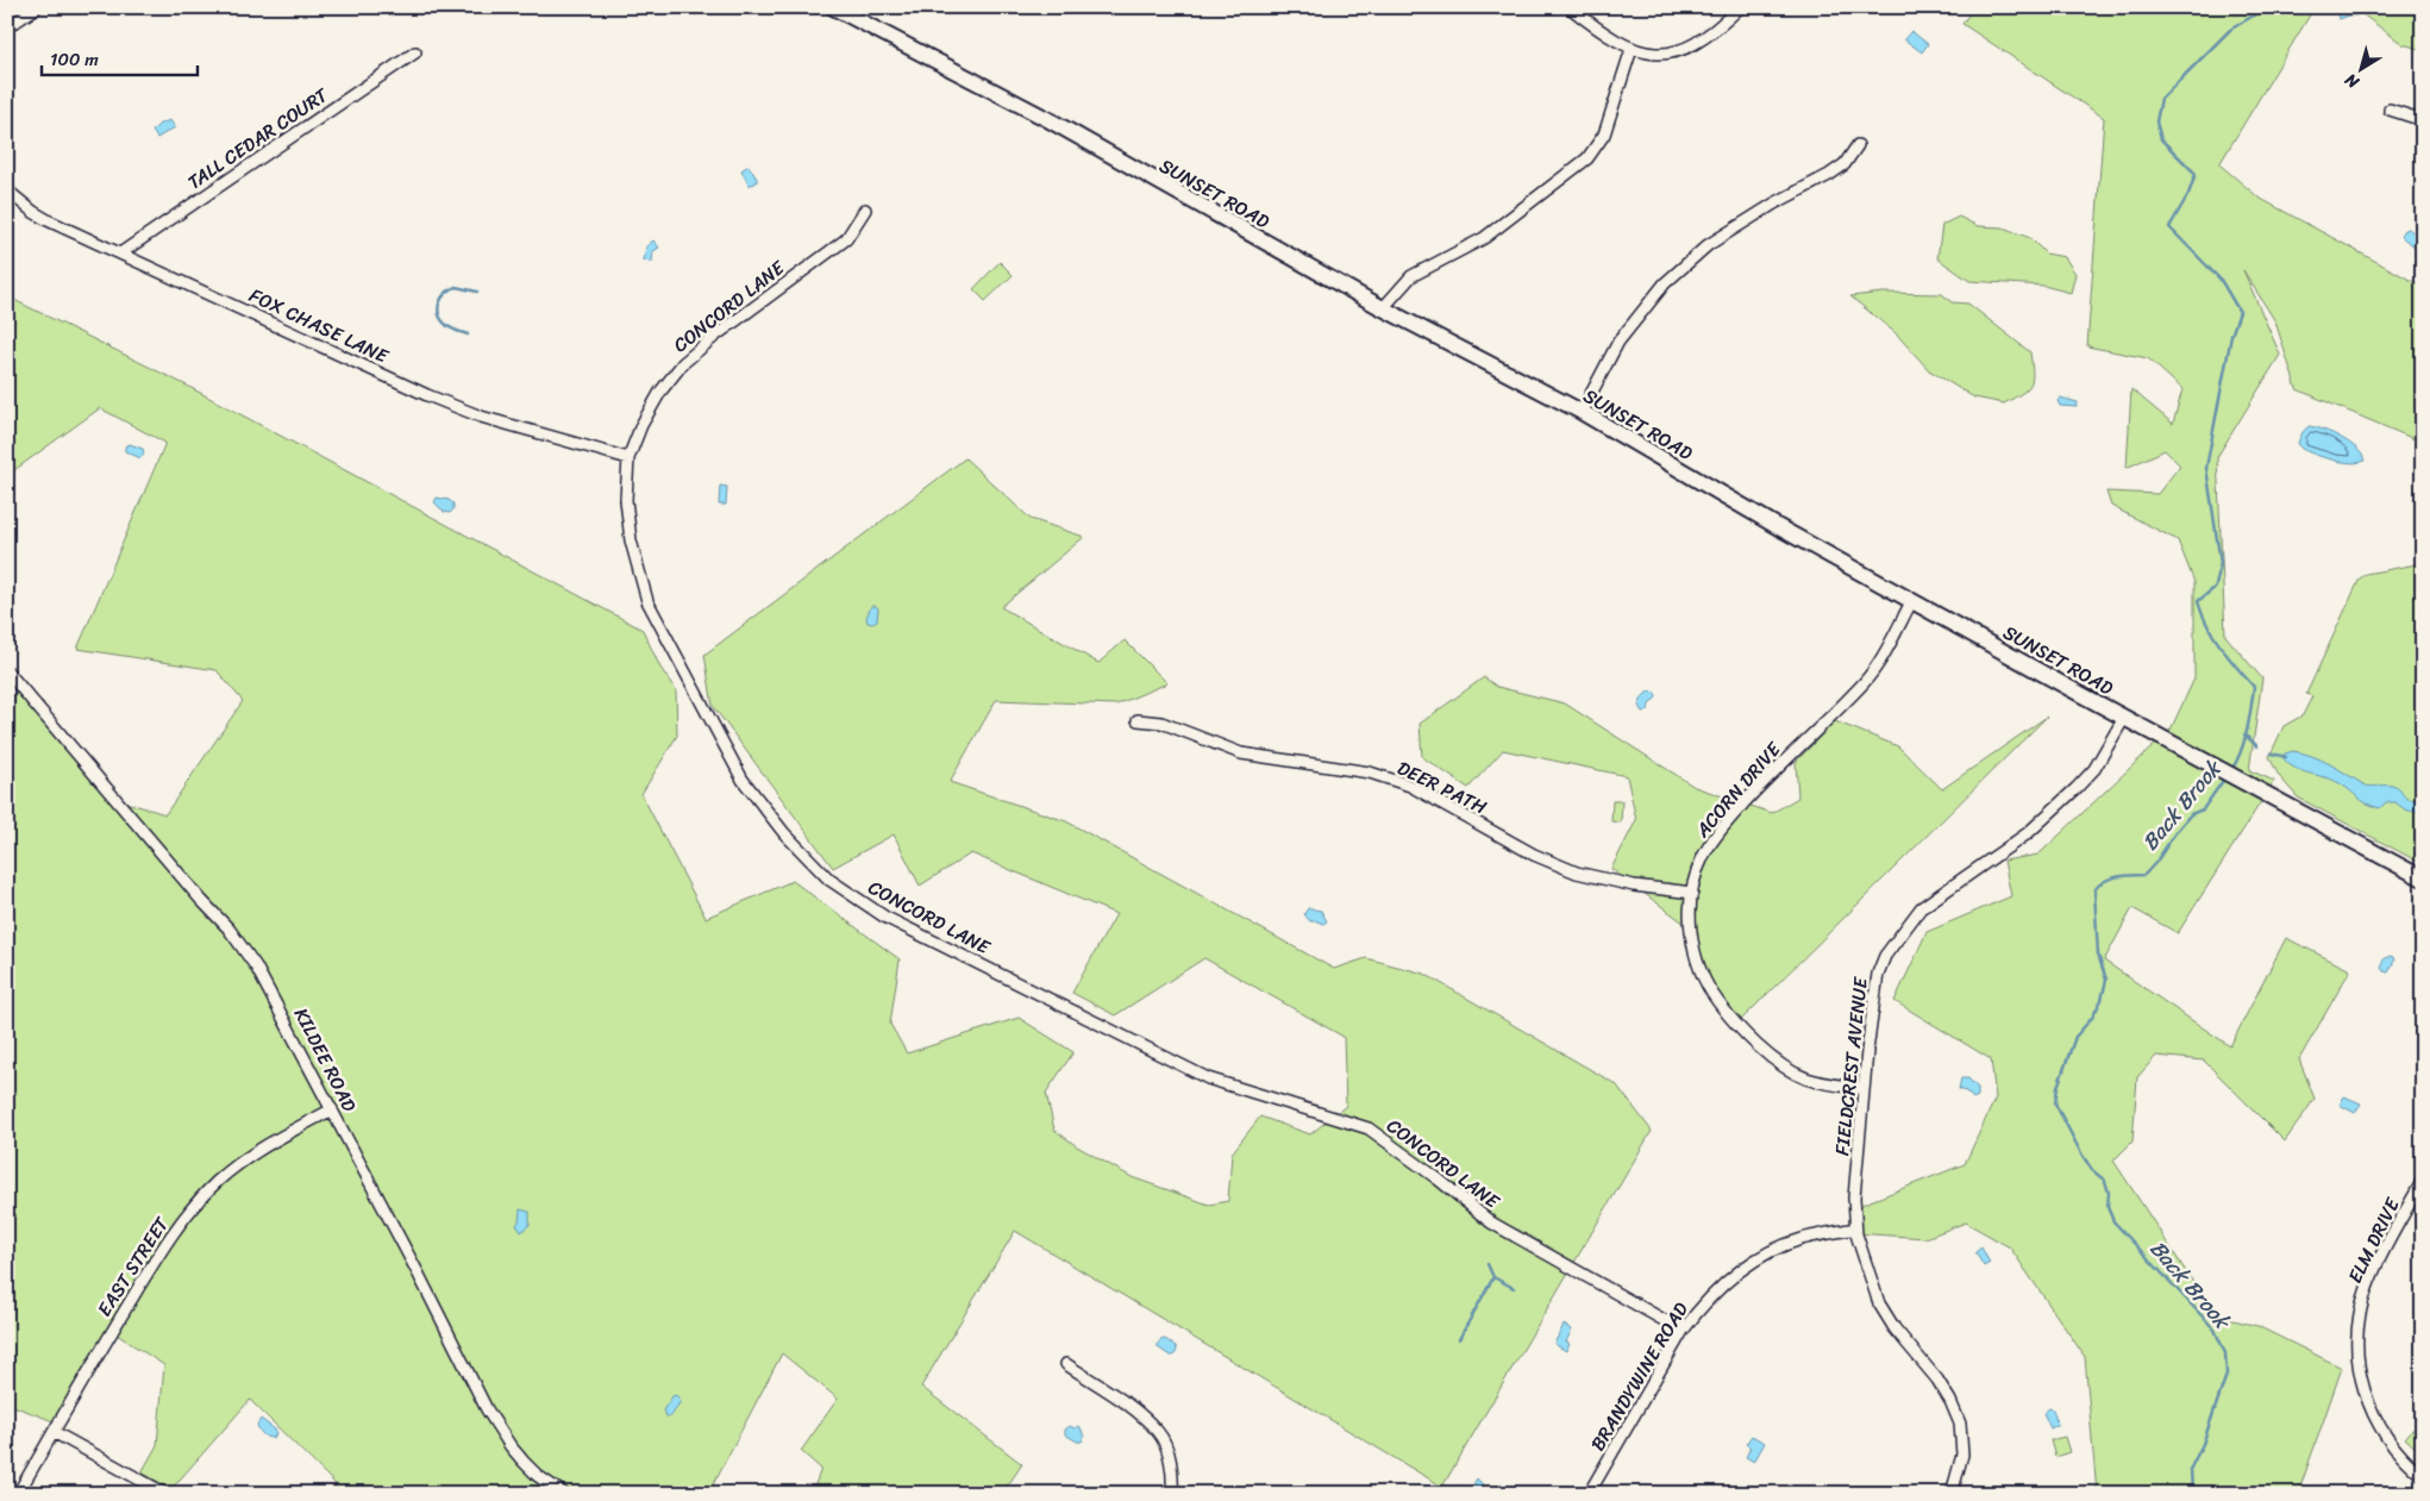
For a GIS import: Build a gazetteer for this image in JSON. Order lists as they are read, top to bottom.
{
  "streets": {
    "street": [
      "TALL CEDAR COURT",
      "SUNSET ROAD",
      "CONCORD LANE",
      "FOX CHASE LANE",
      "DEER PATH",
      "ACORN DRIVE",
      "KILDEE ROAD",
      "FIELDCREST AVENUE",
      "ELM DRIVE",
      "EAST STREET",
      "BRANDYWINE ROAD"
    ]
  },
  "crossings": [
    ["TALL CEDAR COURT", "FOX CHASE LANE"],
    ["SUNSET ROAD", "ACORN DRIVE"],
    ["SUNSET ROAD", "FIELDCREST AVENUE"],
    ["CONCORD LANE", "FOX CHASE LANE"],
    ["CONCORD LANE", "BRANDYWINE ROAD"],
    ["DEER PATH", "ACORN DRIVE"],
    ["ACORN DRIVE", "FIELDCREST AVENUE"],
    ["KILDEE ROAD", "EAST STREET"],
    ["FIELDCREST AVENUE", "BRANDYWINE ROAD"]
  ],
  "water": ["Back Brook"],
  "scale_bar": "100 m",
  "north": "bottom left"
}
